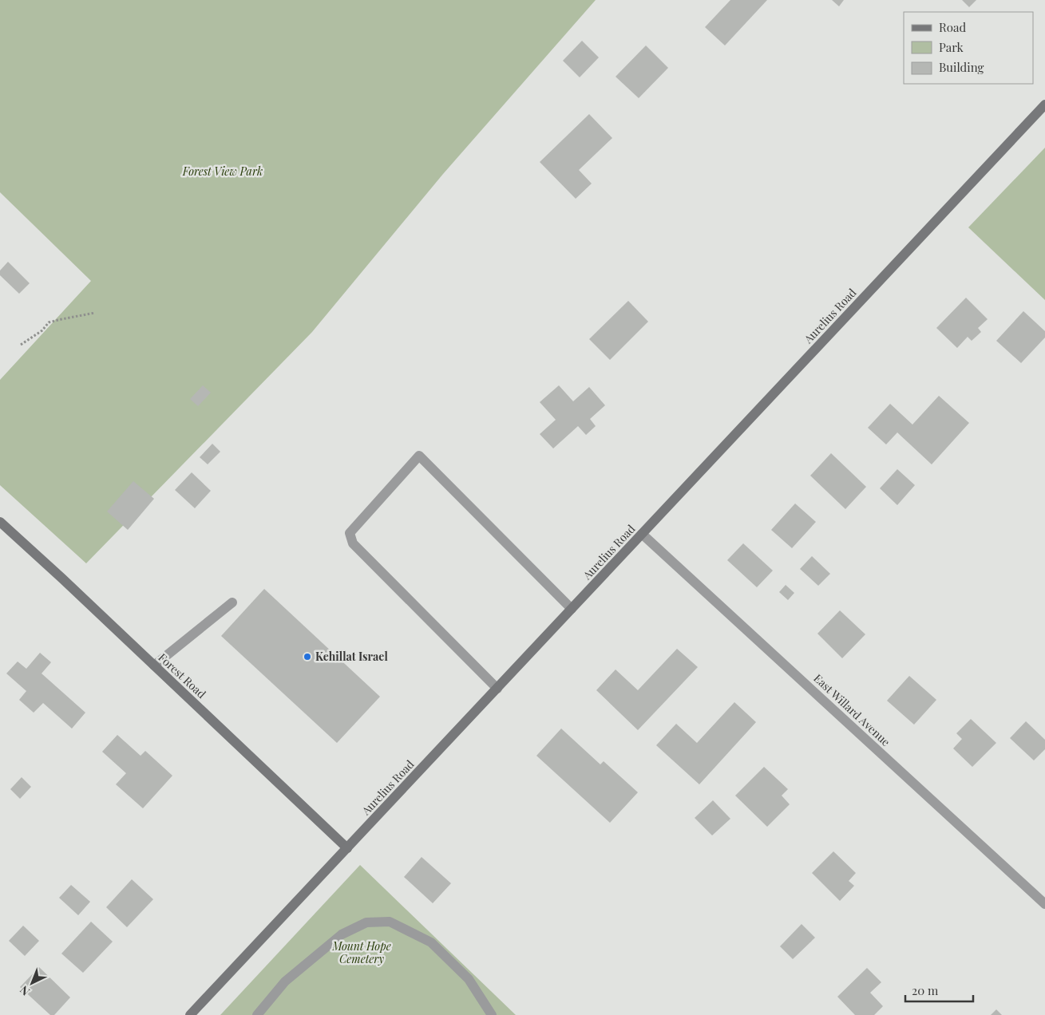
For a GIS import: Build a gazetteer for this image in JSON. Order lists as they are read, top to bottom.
{
  "streets": {
    "street": ["Aurelius Road", "Forest Road", "East Willard Avenue"]
  },
  "crossings": [
    ["Aurelius Road", "Forest Road"],
    ["Aurelius Road", "East Willard Avenue"]
  ],
  "parks": ["Forest View Park", "Mount Hope Cemetery"],
  "places": ["Kehillat Israel"],
  "legend": ["Road", "Park", "Building"],
  "scale_bar": "20 m",
  "north": "bottom left"
}
